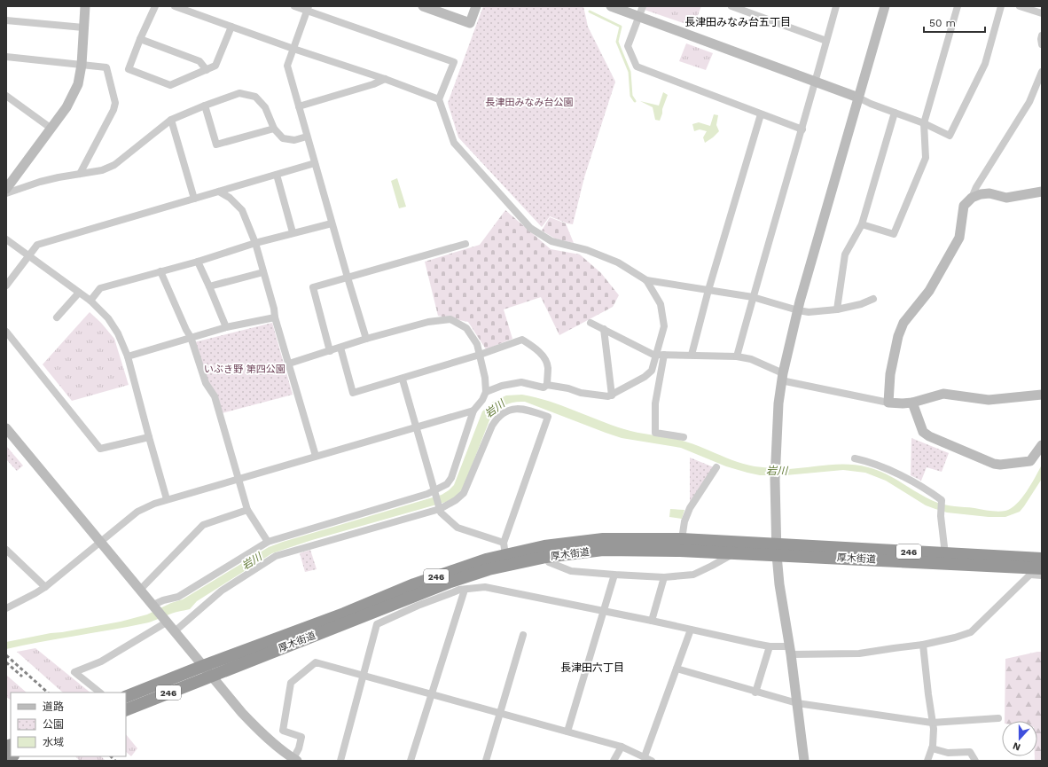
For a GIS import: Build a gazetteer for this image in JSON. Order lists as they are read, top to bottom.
{
  "streets": {
    "highway": ["246", "厚木街道"]
  },
  "districts": ["長津田みなみ台五丁目", "長津田六丁目"],
  "water": ["岩川"],
  "parks": ["長津田みなみ台公園", "いぶき野 第四公園"],
  "legend": ["道路", "公園", "水域"],
  "scale_bar": "50 m",
  "north": "bottom"
}
